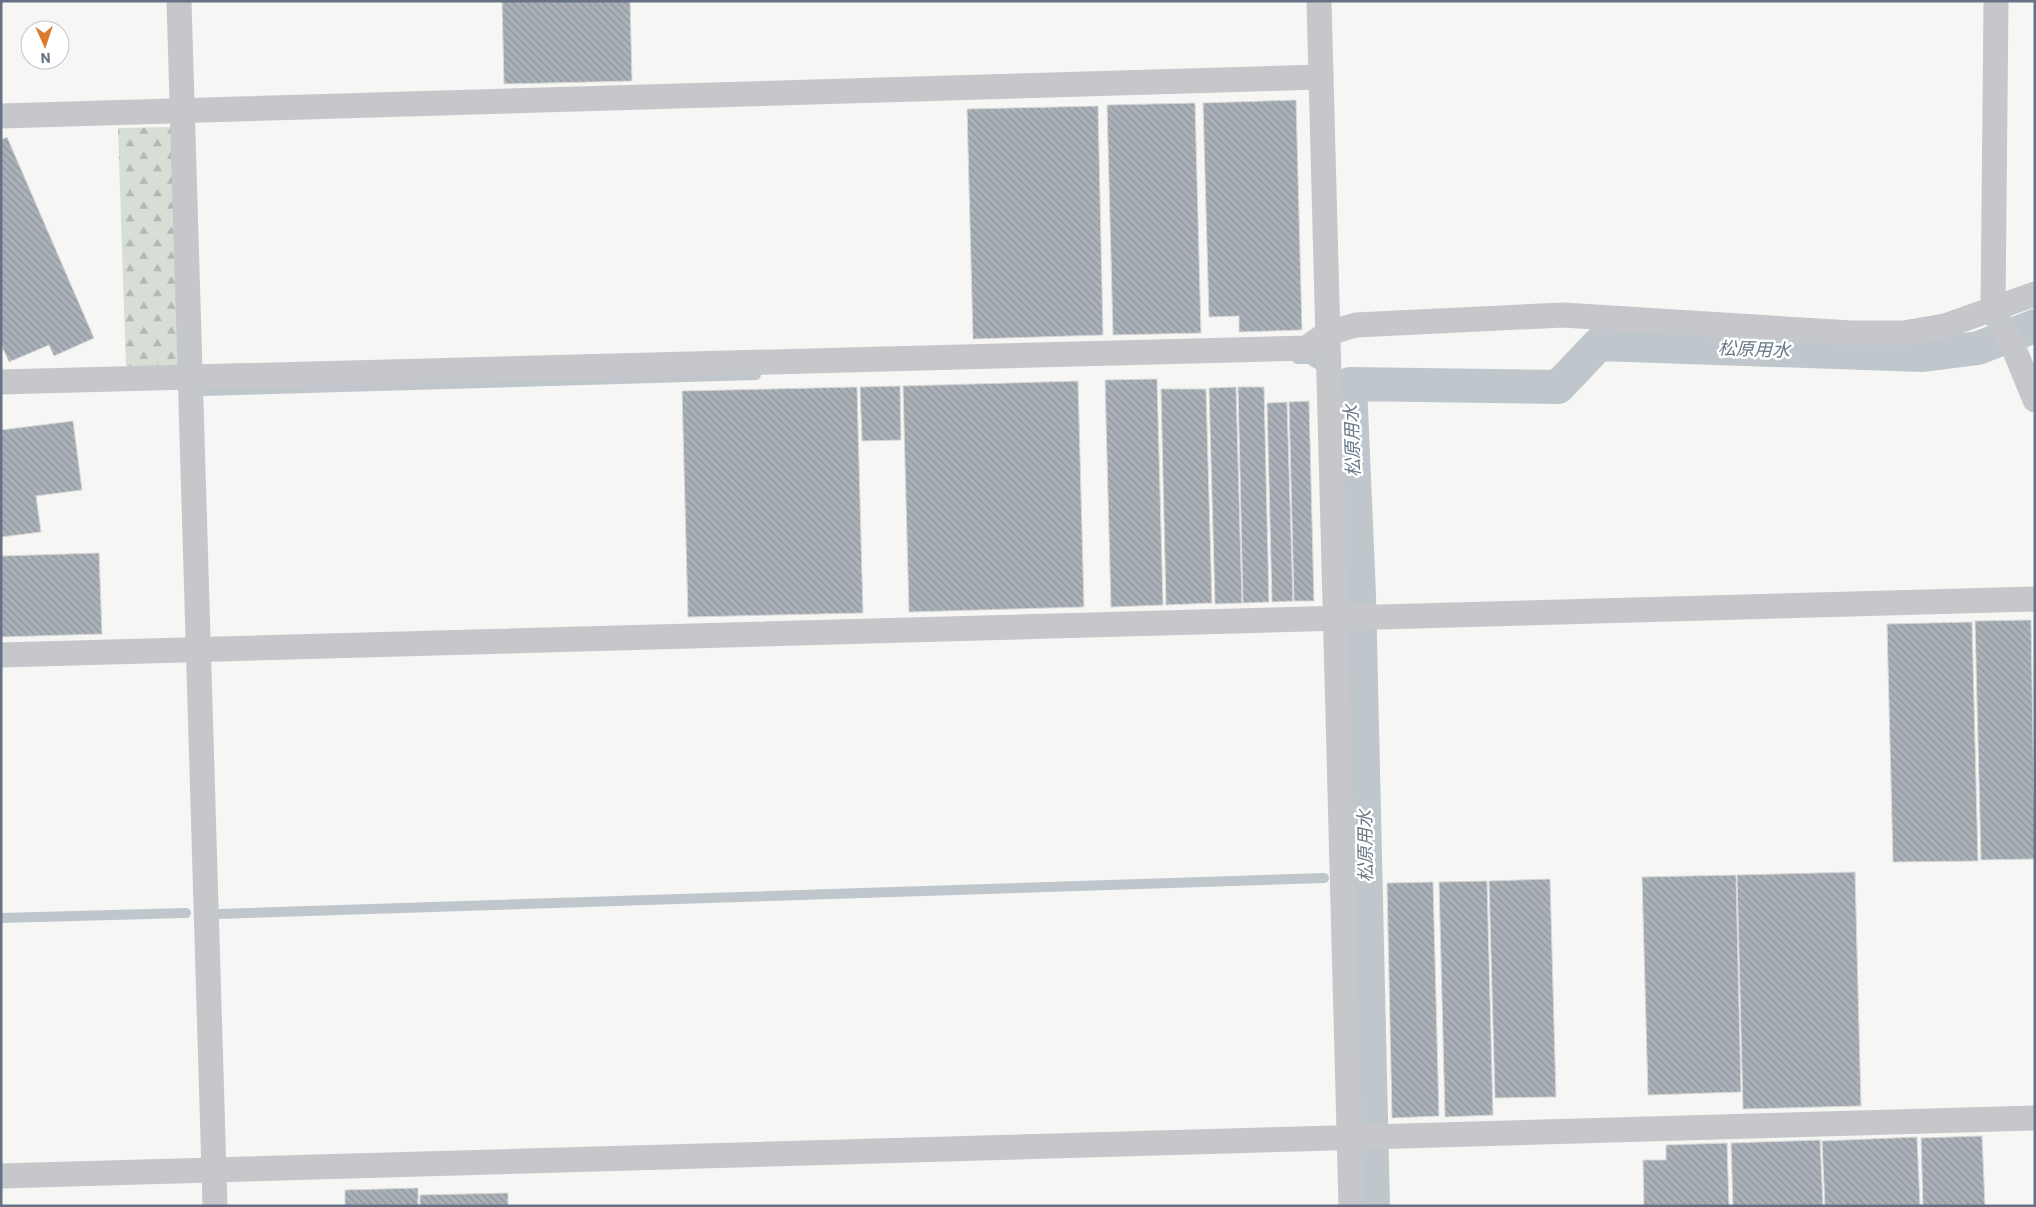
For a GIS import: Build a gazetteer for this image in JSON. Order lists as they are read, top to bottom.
{
  "water": ["松原用水"],
  "north": "bottom"
}
